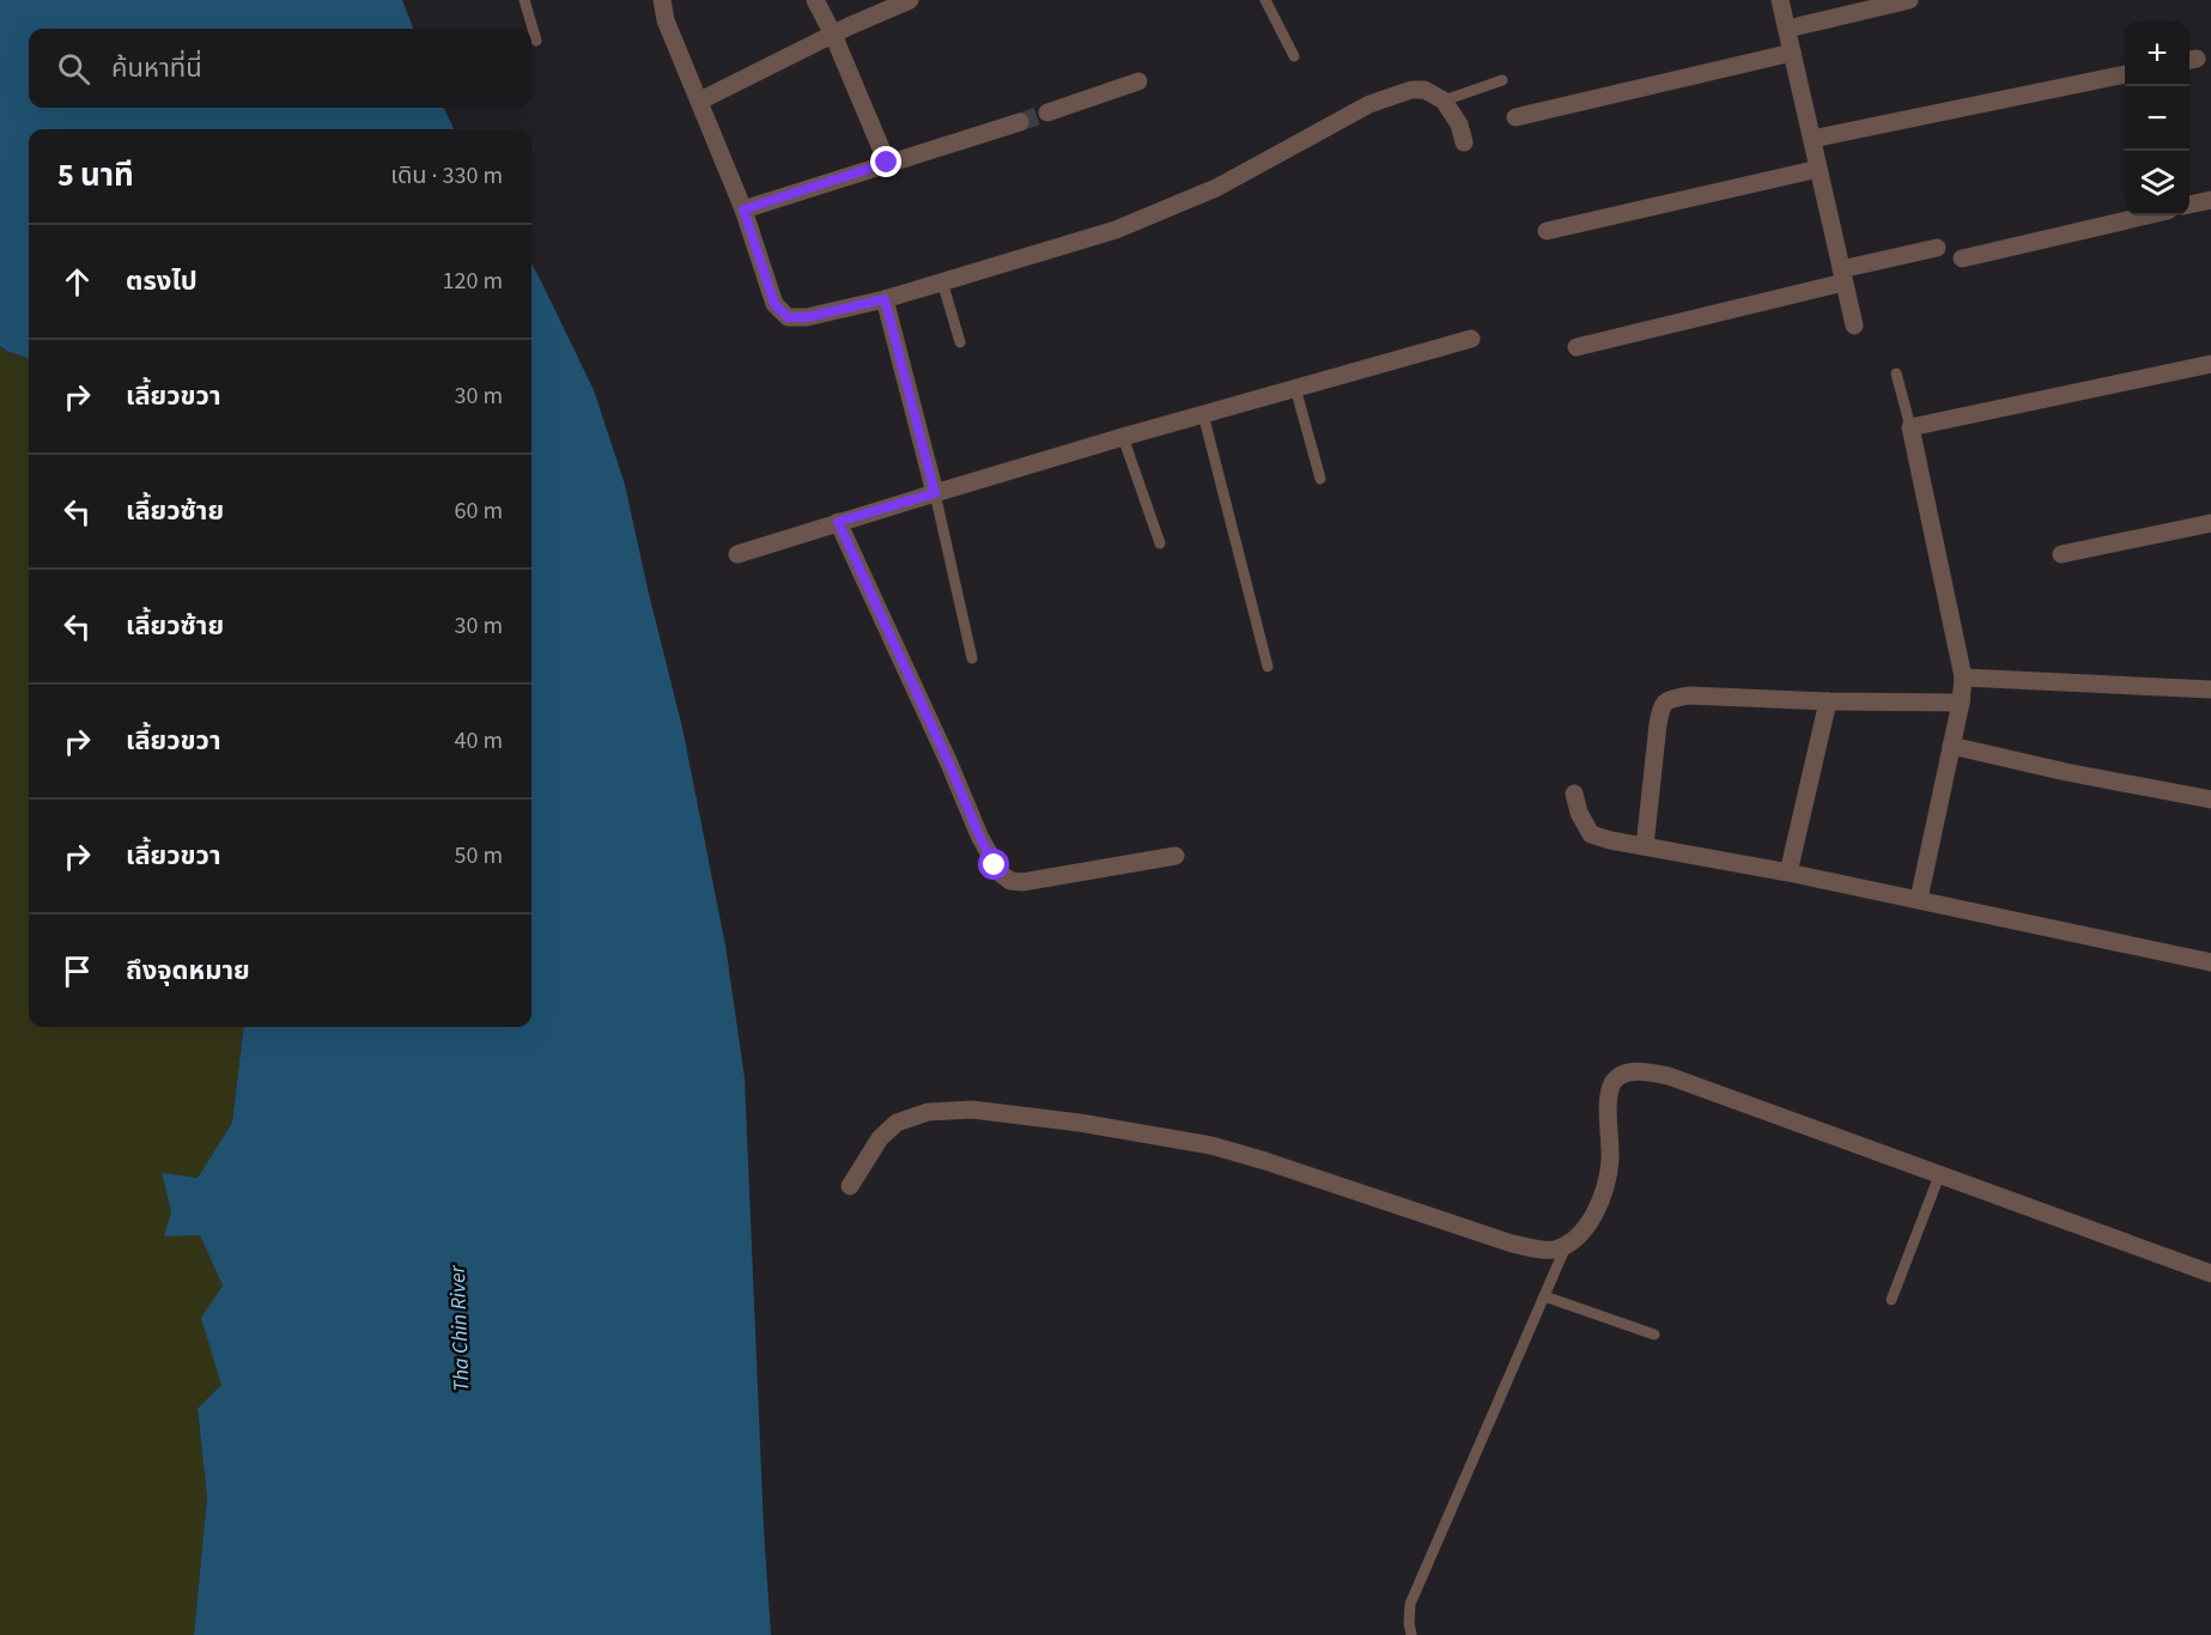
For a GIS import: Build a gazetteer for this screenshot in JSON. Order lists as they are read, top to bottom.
{
  "water": ["Tha Chin River"],
  "page": {
    "map_buttons": ["+", "−"],
    "search": "ค้นหาที่นี่",
    "heading": ["5 นาที", "เดิน · 330 m"],
    "list": [
      ["ตรงไป", "120 m"],
      ["เลี้ยวขวา", "30 m"],
      ["เลี้ยวซ้าย", "60 m"],
      ["เลี้ยวซ้าย", "30 m"],
      ["เลี้ยวขวา", "40 m"],
      ["เลี้ยวขวา", "50 m"],
      "ถึงจุดหมาย"
    ]
  }
}
